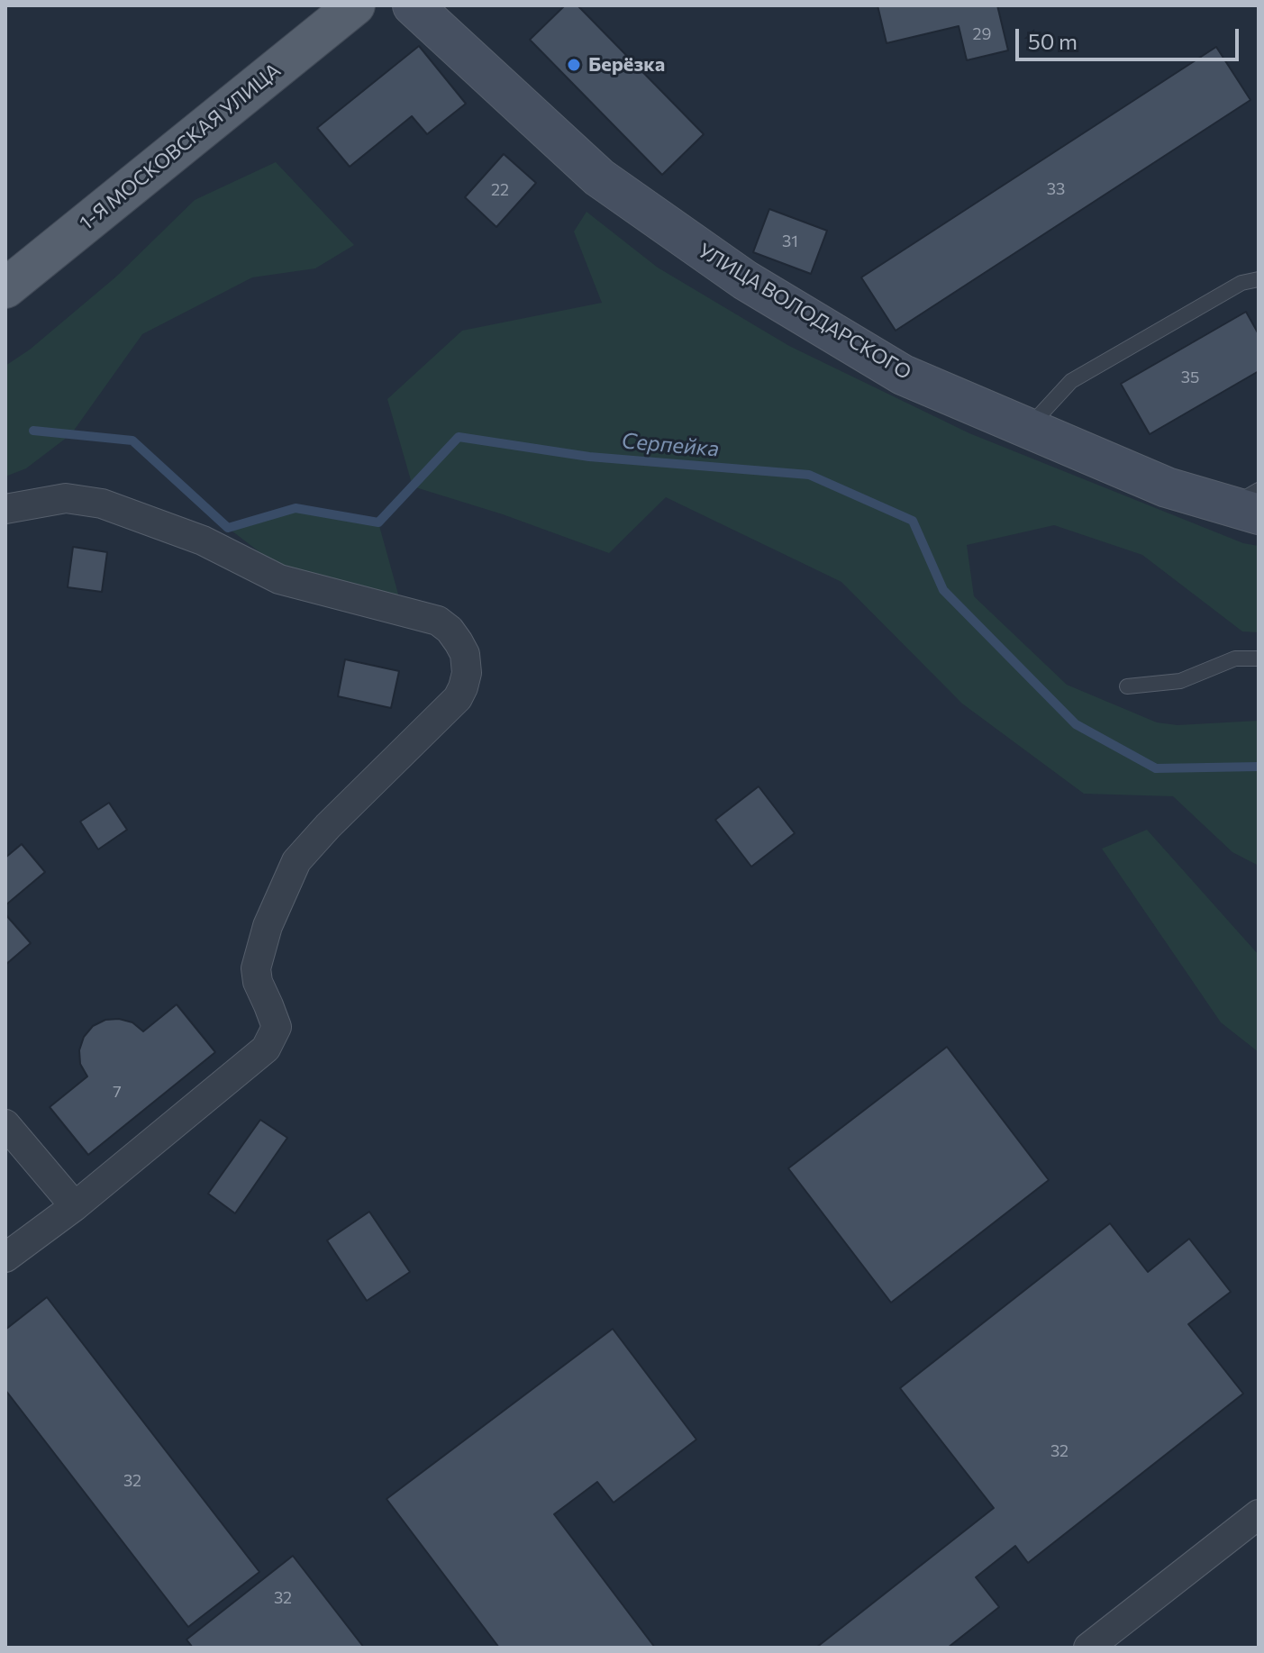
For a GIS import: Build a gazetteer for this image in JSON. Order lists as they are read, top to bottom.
{
  "streets": {
    "main road": ["1-Я МОСКОВСКАЯ УЛИЦА", "УЛИЦА ВОЛОДАРСКОГО"]
  },
  "water": ["Серпейка"],
  "places": ["Берёзка"],
  "house_numbers": [
    "29",
    "33",
    "22",
    "31",
    "35",
    "7",
    "32",
    "32",
    "32"
  ],
  "scale_bar": "50 m"
}
